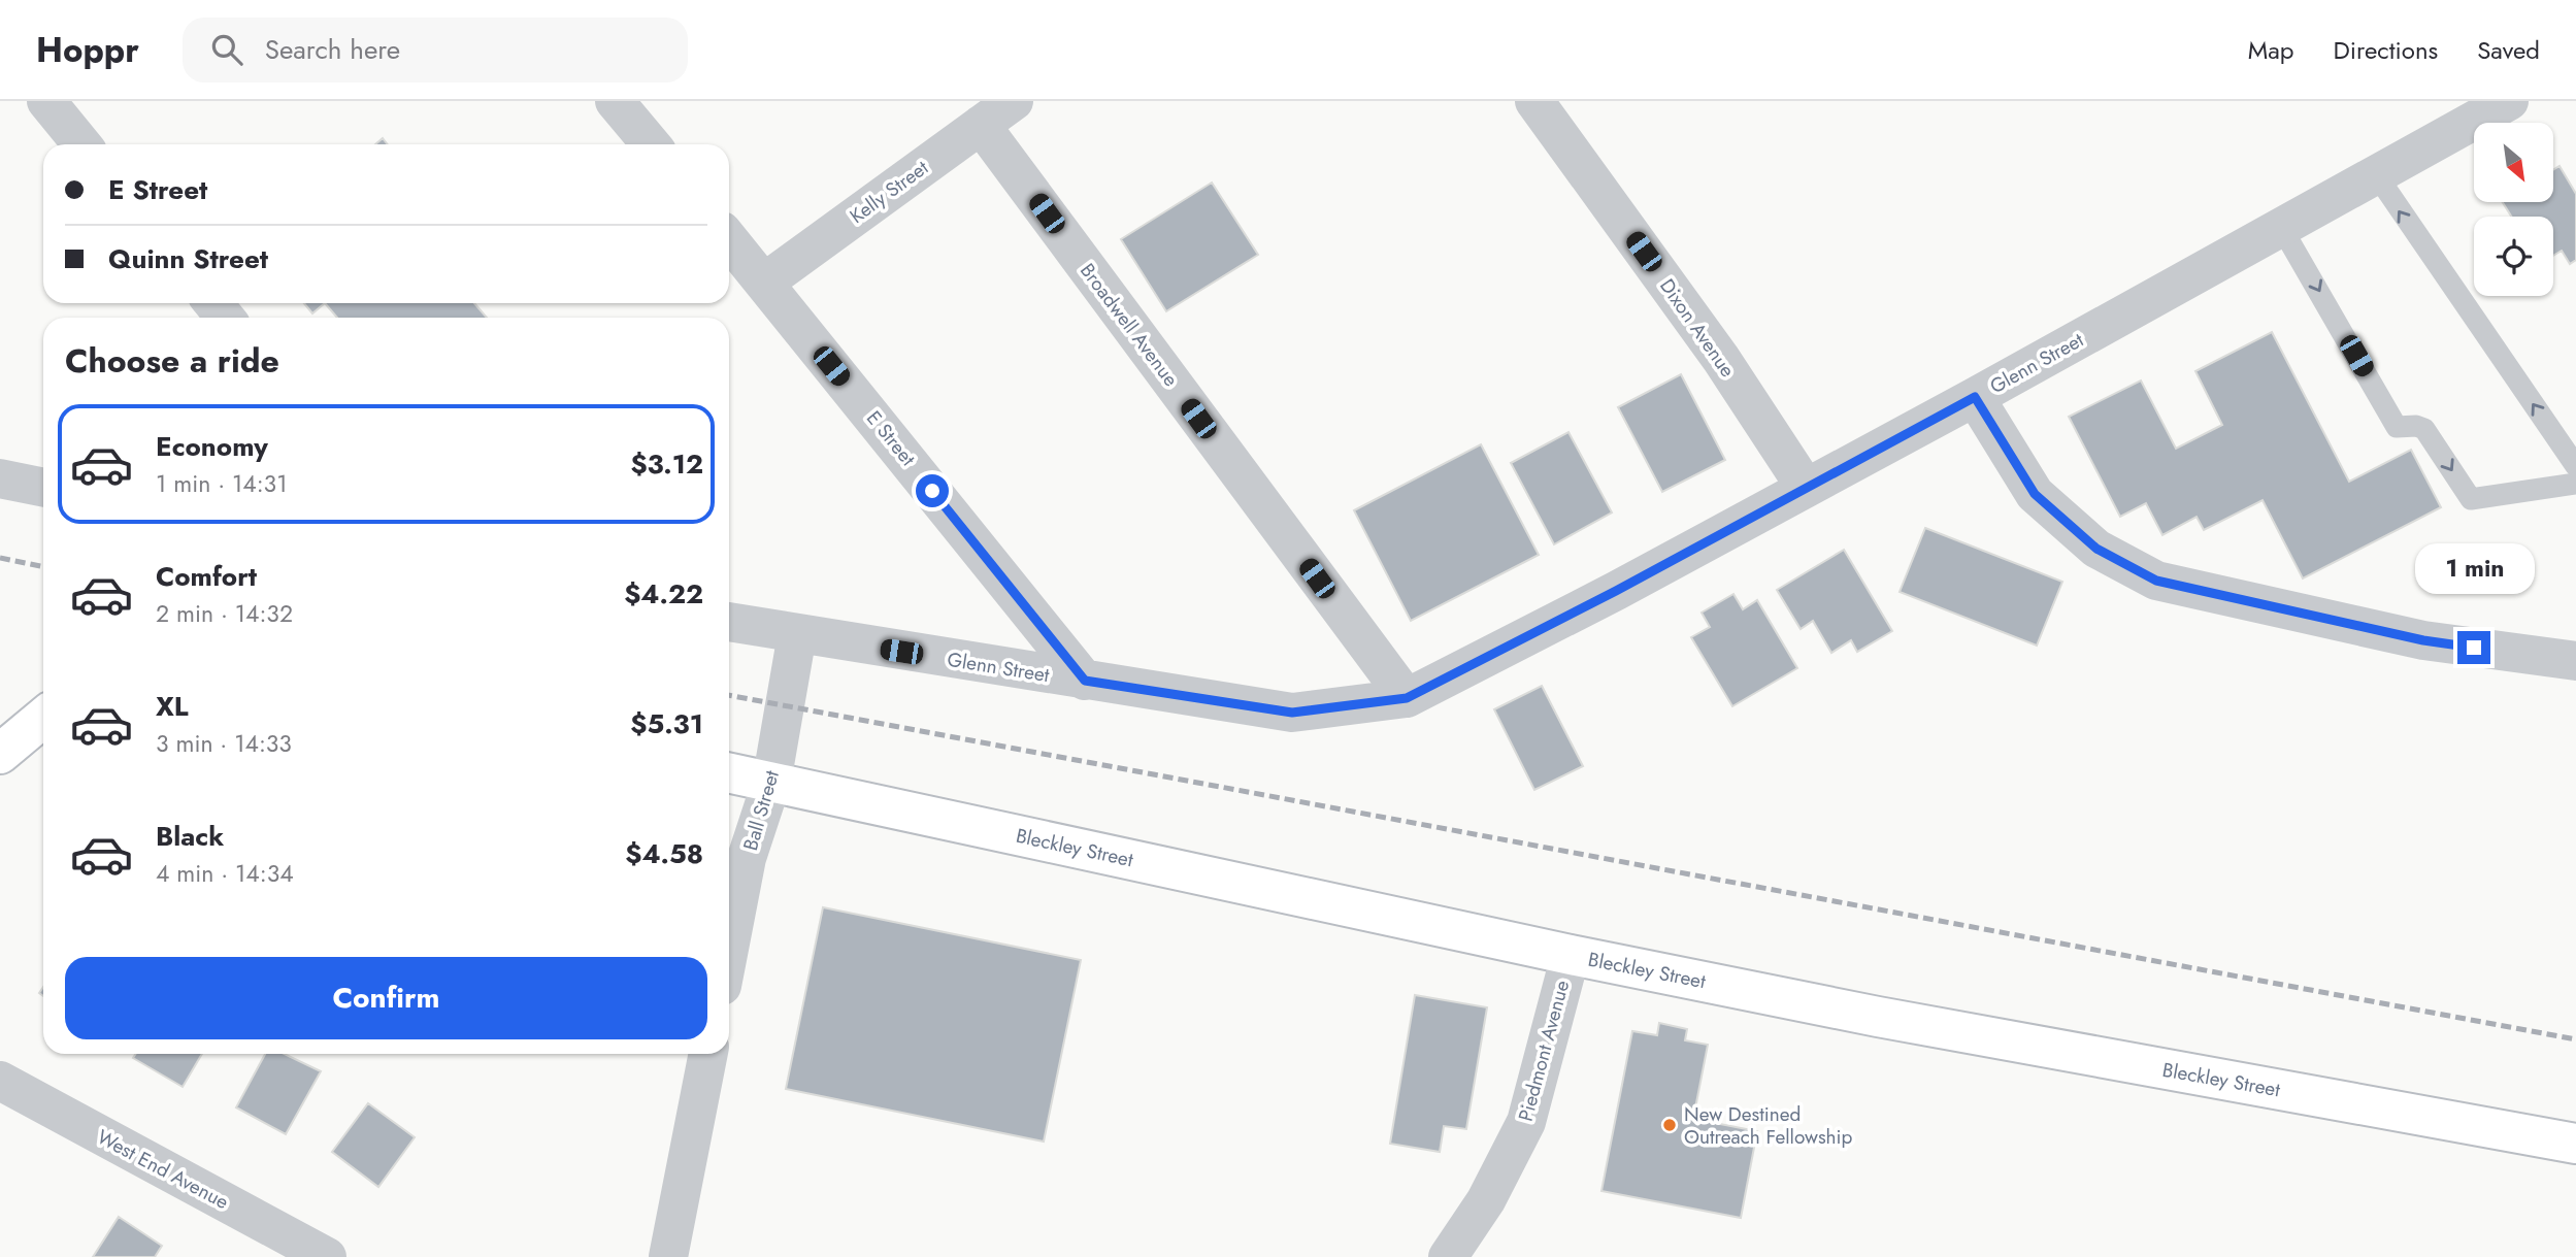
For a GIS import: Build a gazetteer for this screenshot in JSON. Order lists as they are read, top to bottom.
{
  "streets": {
    "street": [
      "Kelly Street",
      "Broadwell Avenue",
      "Dixon Avenue",
      "Glenn Street",
      "E Street",
      "Ball Street",
      "Bleckley Street",
      "Piedmont Avenue",
      "West End Avenue"
    ]
  },
  "crossings": [
    ["Kelly Street", "Broadwell Avenue"],
    ["Kelly Street", "E Street"],
    ["Broadwell Avenue", "Glenn Street"],
    ["Dixon Avenue", "Glenn Street"],
    ["Glenn Street", "E Street"],
    ["Glenn Street", "Ball Street"],
    ["Ball Street", "Bleckley Street"],
    ["Bleckley Street", "Piedmont Avenue"]
  ],
  "places": ["New Destined Outreach Fellowship"],
  "north": "bottom right",
  "page": {
    "header": "Hoppr",
    "search": "Search here",
    "nav": ["Map", "Directions", "Saved"],
    "banner": ["E Street", "Quinn Street"],
    "heading": "Choose a ride",
    "list": [
      {
        "name": "Economy",
        "note": "1 min · 14:31",
        "value": "$3.12"
      },
      {
        "name": "Comfort",
        "note": "2 min · 14:32",
        "value": "$4.22"
      },
      {
        "name": "XL",
        "note": "3 min · 14:33",
        "value": "$5.31"
      },
      {
        "name": "Black",
        "note": "4 min · 14:34",
        "value": "$4.58"
      }
    ],
    "bubble": "1 min",
    "buttons": "Confirm"
  }
}
